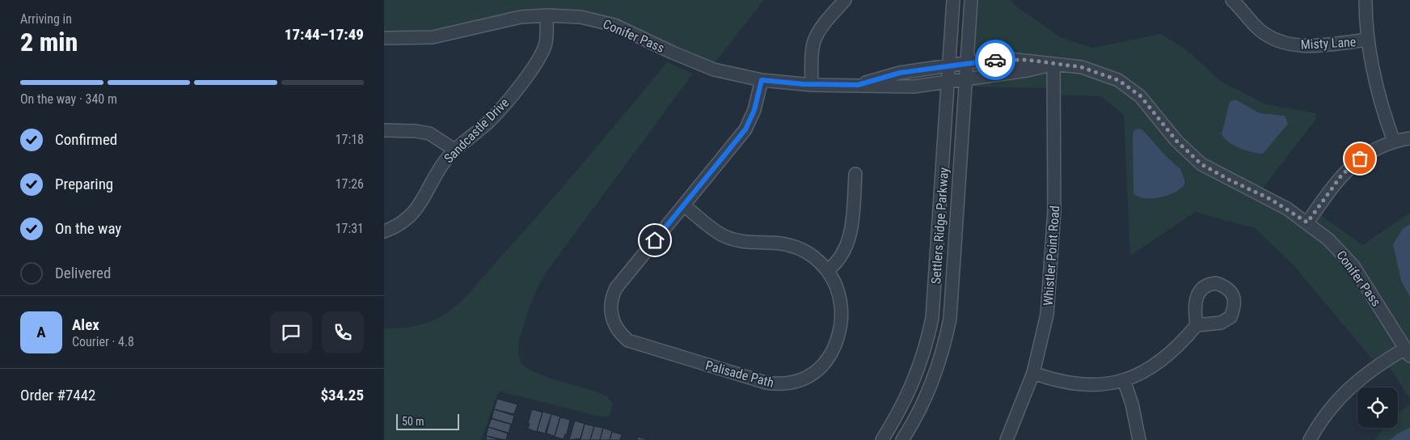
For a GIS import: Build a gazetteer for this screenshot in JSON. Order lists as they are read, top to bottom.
{
  "streets": {
    "street": [
      "Conifer Pass",
      "Misty Lane",
      "Sandcastle Drive",
      "Settlers Ridge Parkway",
      "Whistler Point Road",
      "Palisade Path"
    ]
  },
  "crossings": [
    ["Conifer Pass", "Sandcastle Drive"],
    ["Conifer Pass", "Settlers Ridge Parkway"],
    ["Conifer Pass", "Whistler Point Road"],
    ["Conifer Pass", "Palisade Path"]
  ],
  "scale_bar": "50 m",
  "page": {
    "heading": ["2 min", "Arriving in", "17:44–17:49"],
    "panel": [
      "Alex",
      "Courier · 4.8",
      "Order #7442",
      "$34.25"
    ],
    "bar": "On the way · 340 m",
    "list": [
      ["Confirmed", "17:18"],
      ["Preparing", "17:26"],
      ["On the way", "17:31"],
      "Delivered"
    ],
    "round": "A",
    "scale": "50 m"
  }
}
